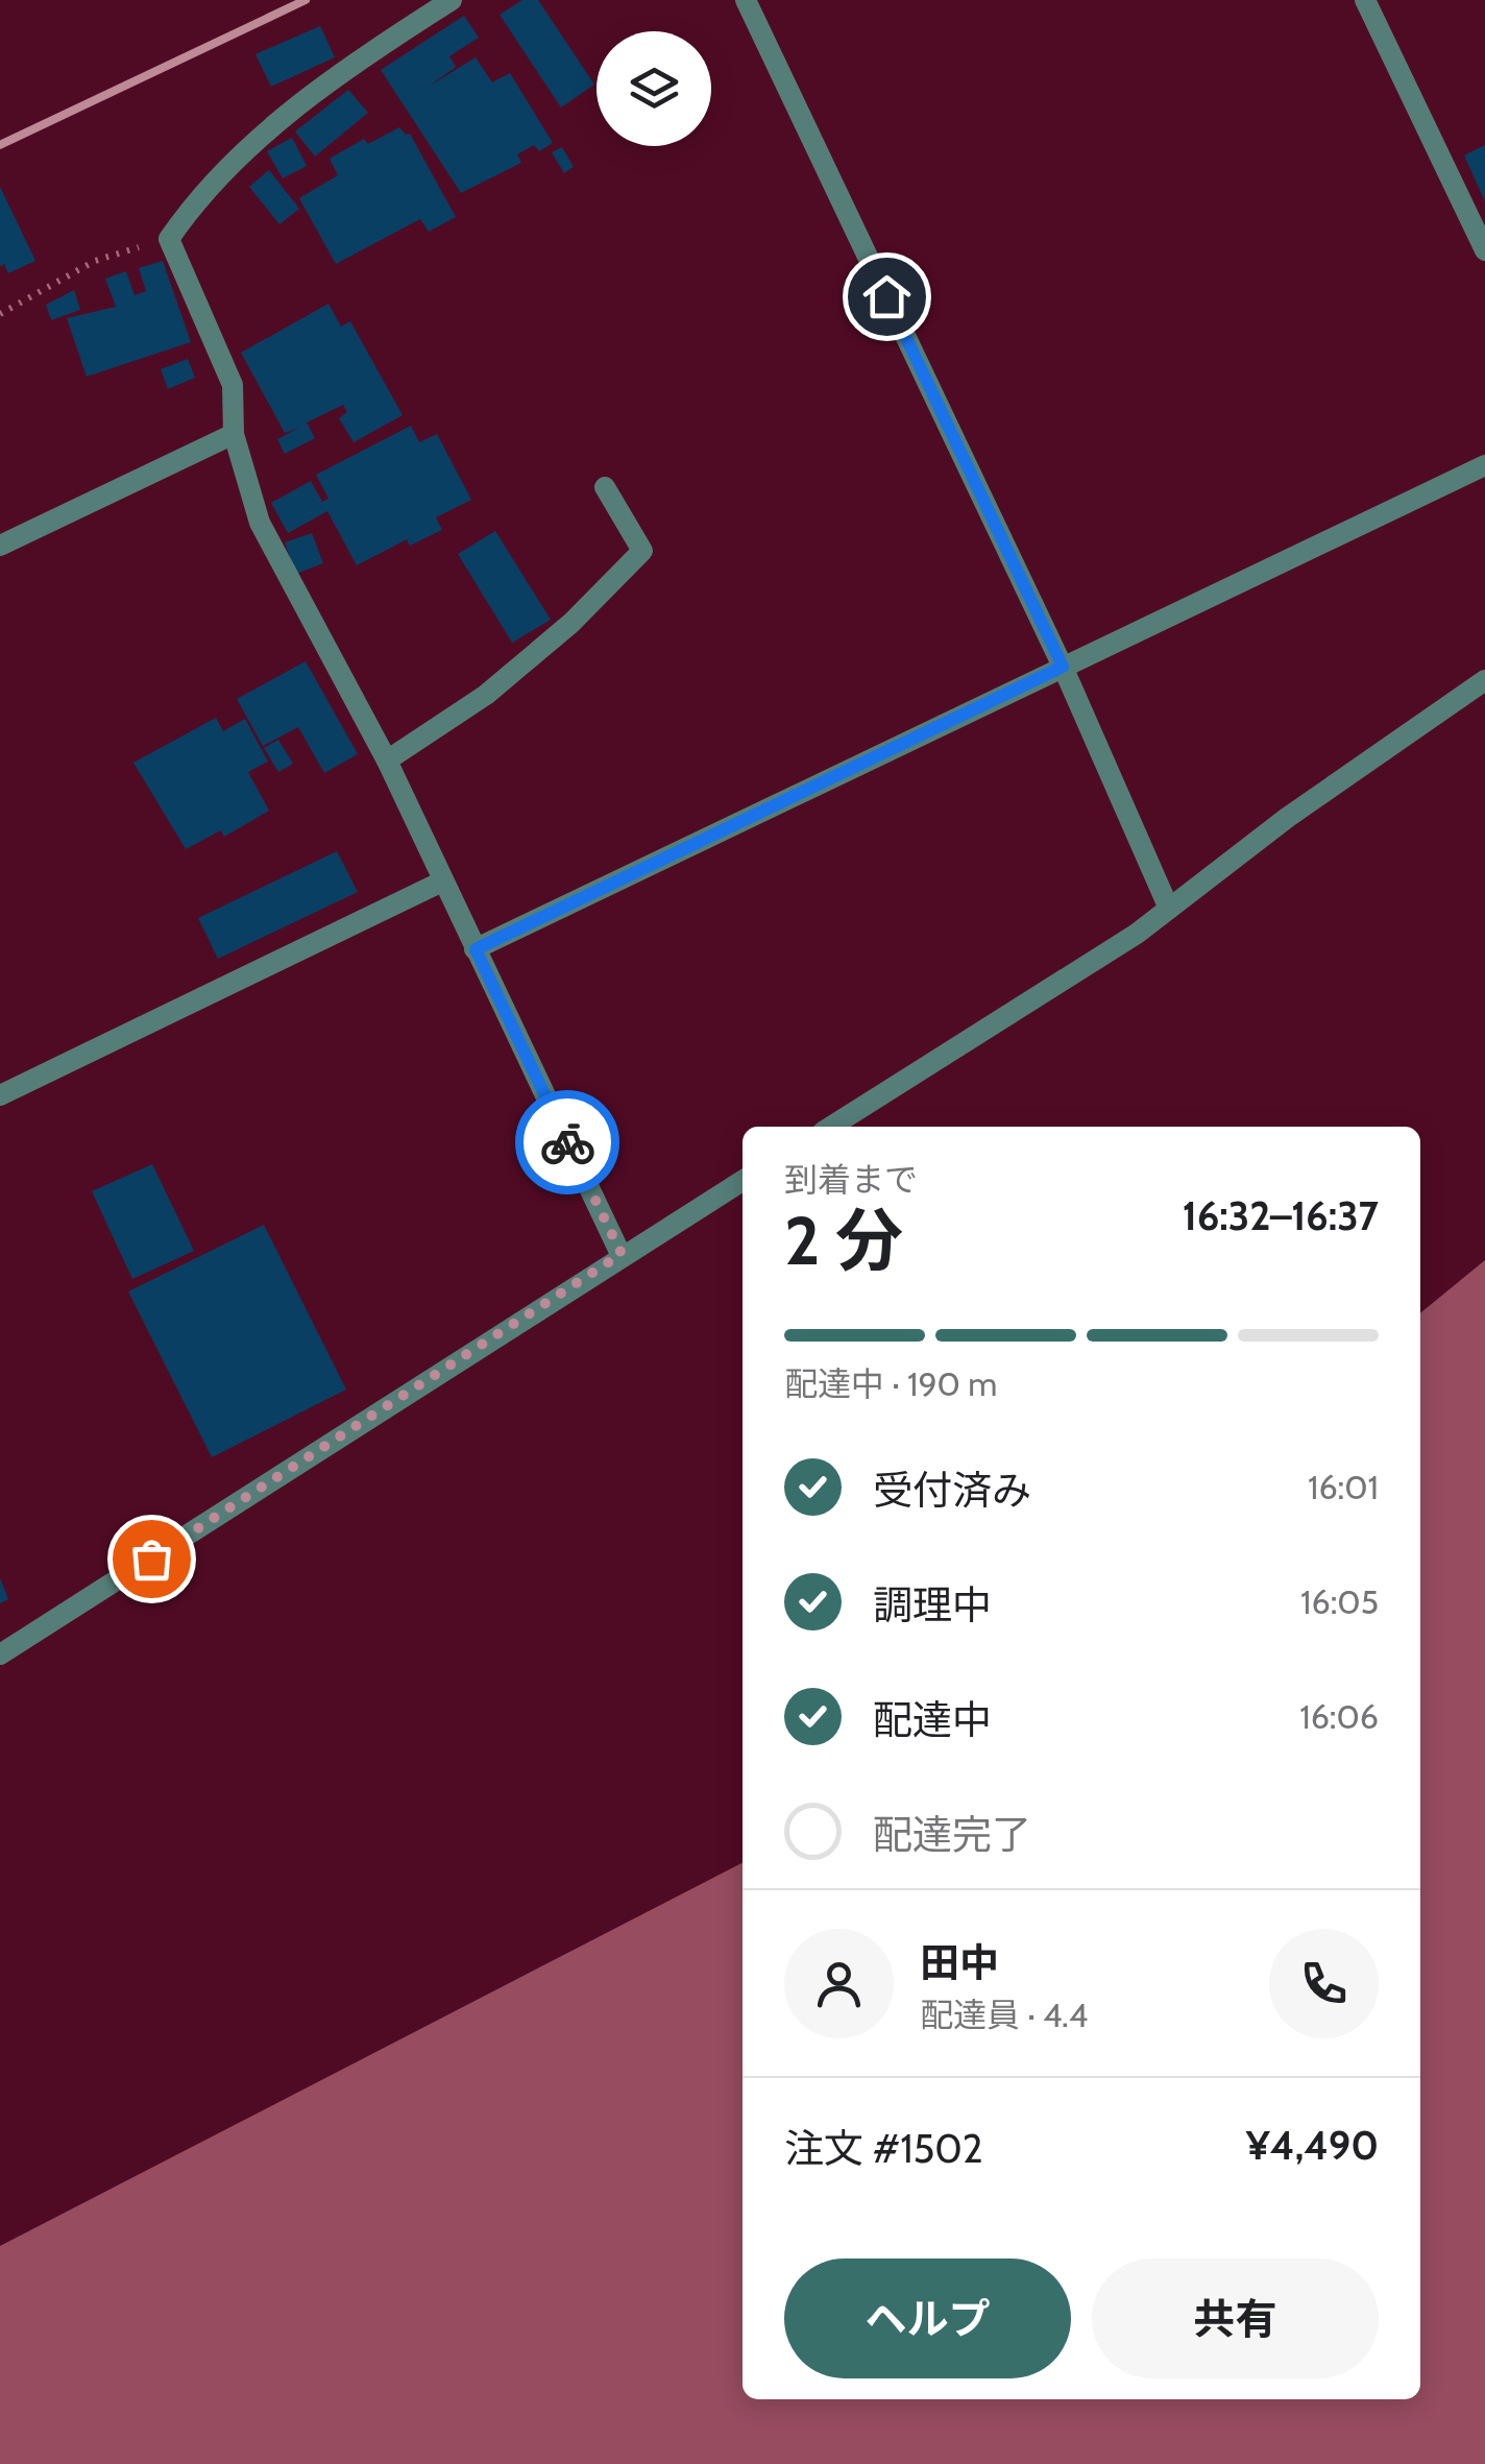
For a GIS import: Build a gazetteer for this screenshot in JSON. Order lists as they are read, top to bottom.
{
  "page": {
    "heading": ["2 分", "到着まで", "16:32–16:37"],
    "panel": [
      "田中",
      "配達員 · 4.4",
      "注文 #1502",
      "¥4,490"
    ],
    "bar": "配達中 · 190 m",
    "list": [
      ["受付済み", "16:01"],
      ["調理中", "16:05"],
      ["配達中", "16:06"],
      "配達完了"
    ],
    "buttons": ["ヘルプ", "共有"]
  }
}
